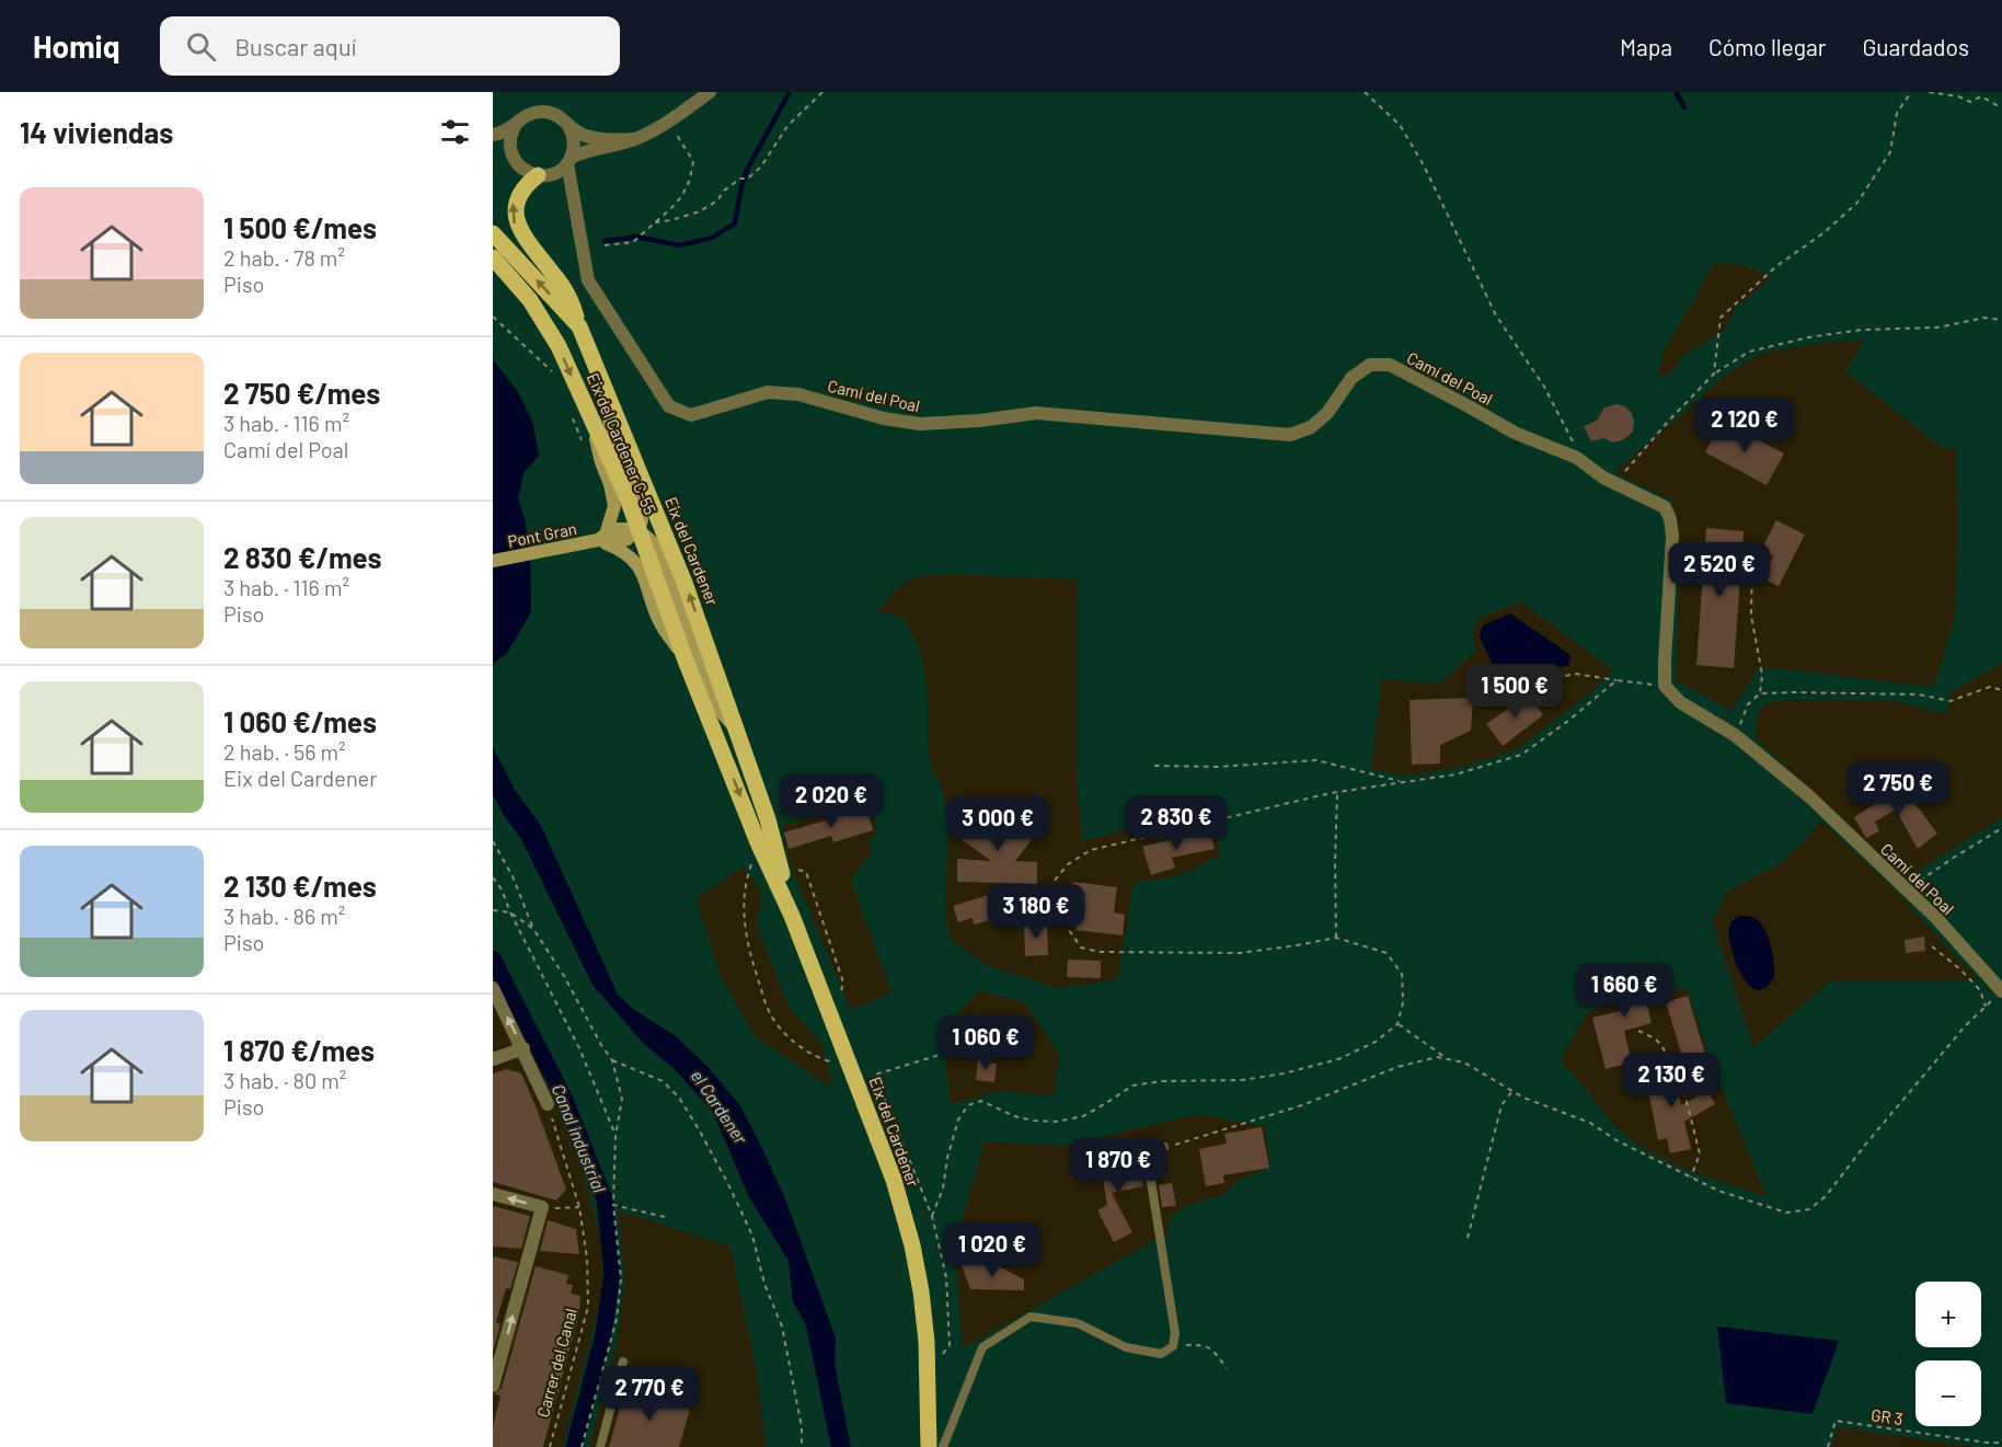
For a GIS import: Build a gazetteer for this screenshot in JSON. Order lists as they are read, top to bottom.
{
  "streets": {
    "main road": ["Eix del Cardener C-55", "Eix del Cardener"],
    "street": ["Camí del Poal", "Pont Gran"],
    "path": ["Carrer del Canal", "GR 3"]
  },
  "crossings": [
    ["Eix del Cardener C-55", "Pont Gran"],
    ["Eix del Cardener C-55", "Eix del Cardener"]
  ],
  "one_way": ["Eix del Cardener C-55"],
  "water": ["el Cardener", "Canal industrial"],
  "page": {
    "header": "Homiq",
    "search": "Buscar aquí",
    "nav": ["Mapa", "Cómo llegar", "Guardados"],
    "heading": "14 viviendas",
    "list": [
      {
        "name": "1 500 €/mes",
        "note": "2 hab. · 78 m² · Piso"
      },
      {
        "name": "2 750 €/mes",
        "note": "3 hab. · 116 m² · Camí del Poal"
      },
      {
        "name": "2 830 €/mes",
        "note": "3 hab. · 116 m² · Piso"
      },
      {
        "name": "1 060 €/mes",
        "note": "2 hab. · 56 m² · Eix del Cardener"
      },
      {
        "name": "2 130 €/mes",
        "note": "3 hab. · 86 m² · Piso"
      },
      {
        "name": "1 870 €/mes",
        "note": "3 hab. · 80 m² · Piso"
      }
    ],
    "price": [
      "2 120 €",
      "2 520 €",
      "1 500 €",
      "2 750 €",
      "2 020 €",
      "2 830 €",
      "3 000 €",
      "3 180 €",
      "1 660 €",
      "1 060 €",
      "2 130 €",
      "1 870 €",
      "1 020 €",
      "2 770 €"
    ],
    "map_buttons": ["+", "−"]
  }
}
